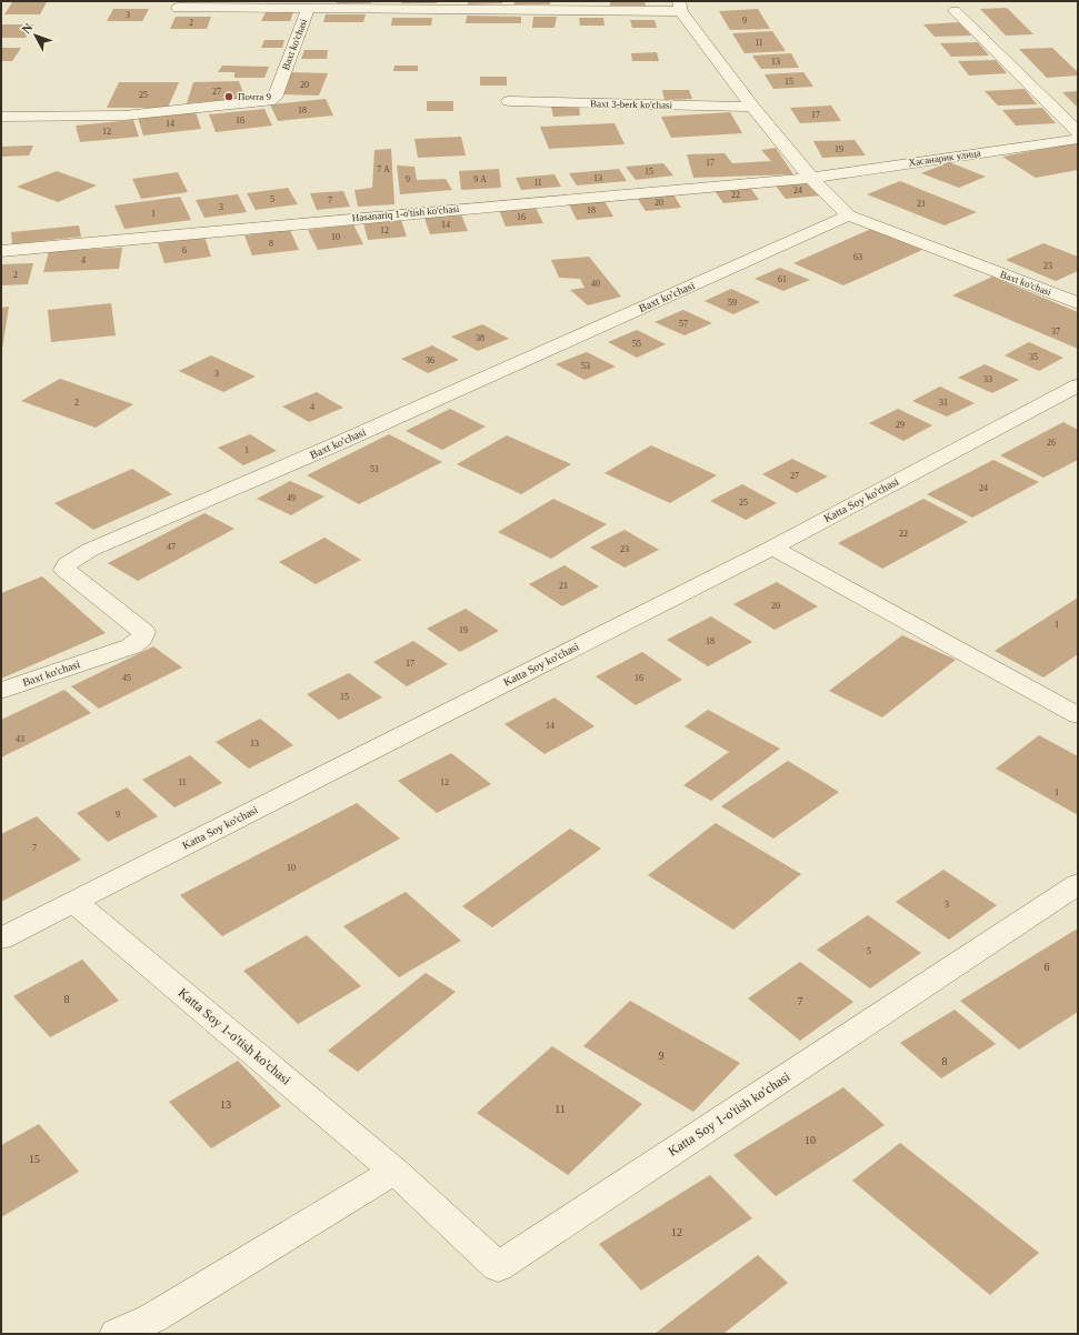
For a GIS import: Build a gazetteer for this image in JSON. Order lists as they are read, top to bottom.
{
  "streets": {
    "street": [
      "Baxt ko'chasi",
      "Baxt 3-berk ko'chasi",
      "Хасанарик улица",
      "Hasanariq 1-o'tish ko'chasi",
      "Katta Soy ko'chasi",
      "Katta Soy 1-o'tish ko'chasi"
    ]
  },
  "crossings": [
    ["Baxt ko'chasi", "Baxt 3-berk ko'chasi"],
    ["Baxt ko'chasi", "Хасанарик улица"],
    ["Baxt ko'chasi", "Hasanariq 1-o'tish ko'chasi"],
    ["Хасанарик улица", "Hasanariq 1-o'tish ko'chasi"],
    ["Katta Soy ko'chasi", "Katta Soy 1-o'tish ko'chasi"]
  ],
  "places": ["Почта 9"],
  "house_numbers": [
    "3",
    "9",
    "2",
    "11",
    "13",
    "15",
    "20",
    "27",
    "25",
    "18",
    "17",
    "16",
    "14",
    "12",
    "19",
    "17",
    "7 A",
    "15",
    "13",
    "9",
    "9 A",
    "11",
    "24",
    "22",
    "5",
    "7",
    "20",
    "21",
    "3",
    "18",
    "1",
    "16",
    "14",
    "12",
    "10",
    "8",
    "6",
    "63",
    "4",
    "23",
    "2",
    "61",
    "40",
    "59",
    "57",
    "37",
    "38",
    "55",
    "35",
    "36",
    "53",
    "3",
    "33",
    "2",
    "31",
    "4",
    "29",
    "26",
    "1",
    "51",
    "27",
    "24",
    "49",
    "25",
    "22",
    "47",
    "23",
    "21",
    "20",
    "1",
    "19",
    "18",
    "17",
    "45",
    "16",
    "15",
    "14",
    "43",
    "13",
    "11",
    "12",
    "1",
    "9",
    "7",
    "10",
    "3",
    "5",
    "6",
    "8",
    "7",
    "9",
    "8",
    "13",
    "11",
    "10",
    "15",
    "12"
  ],
  "north": "top left"
}
